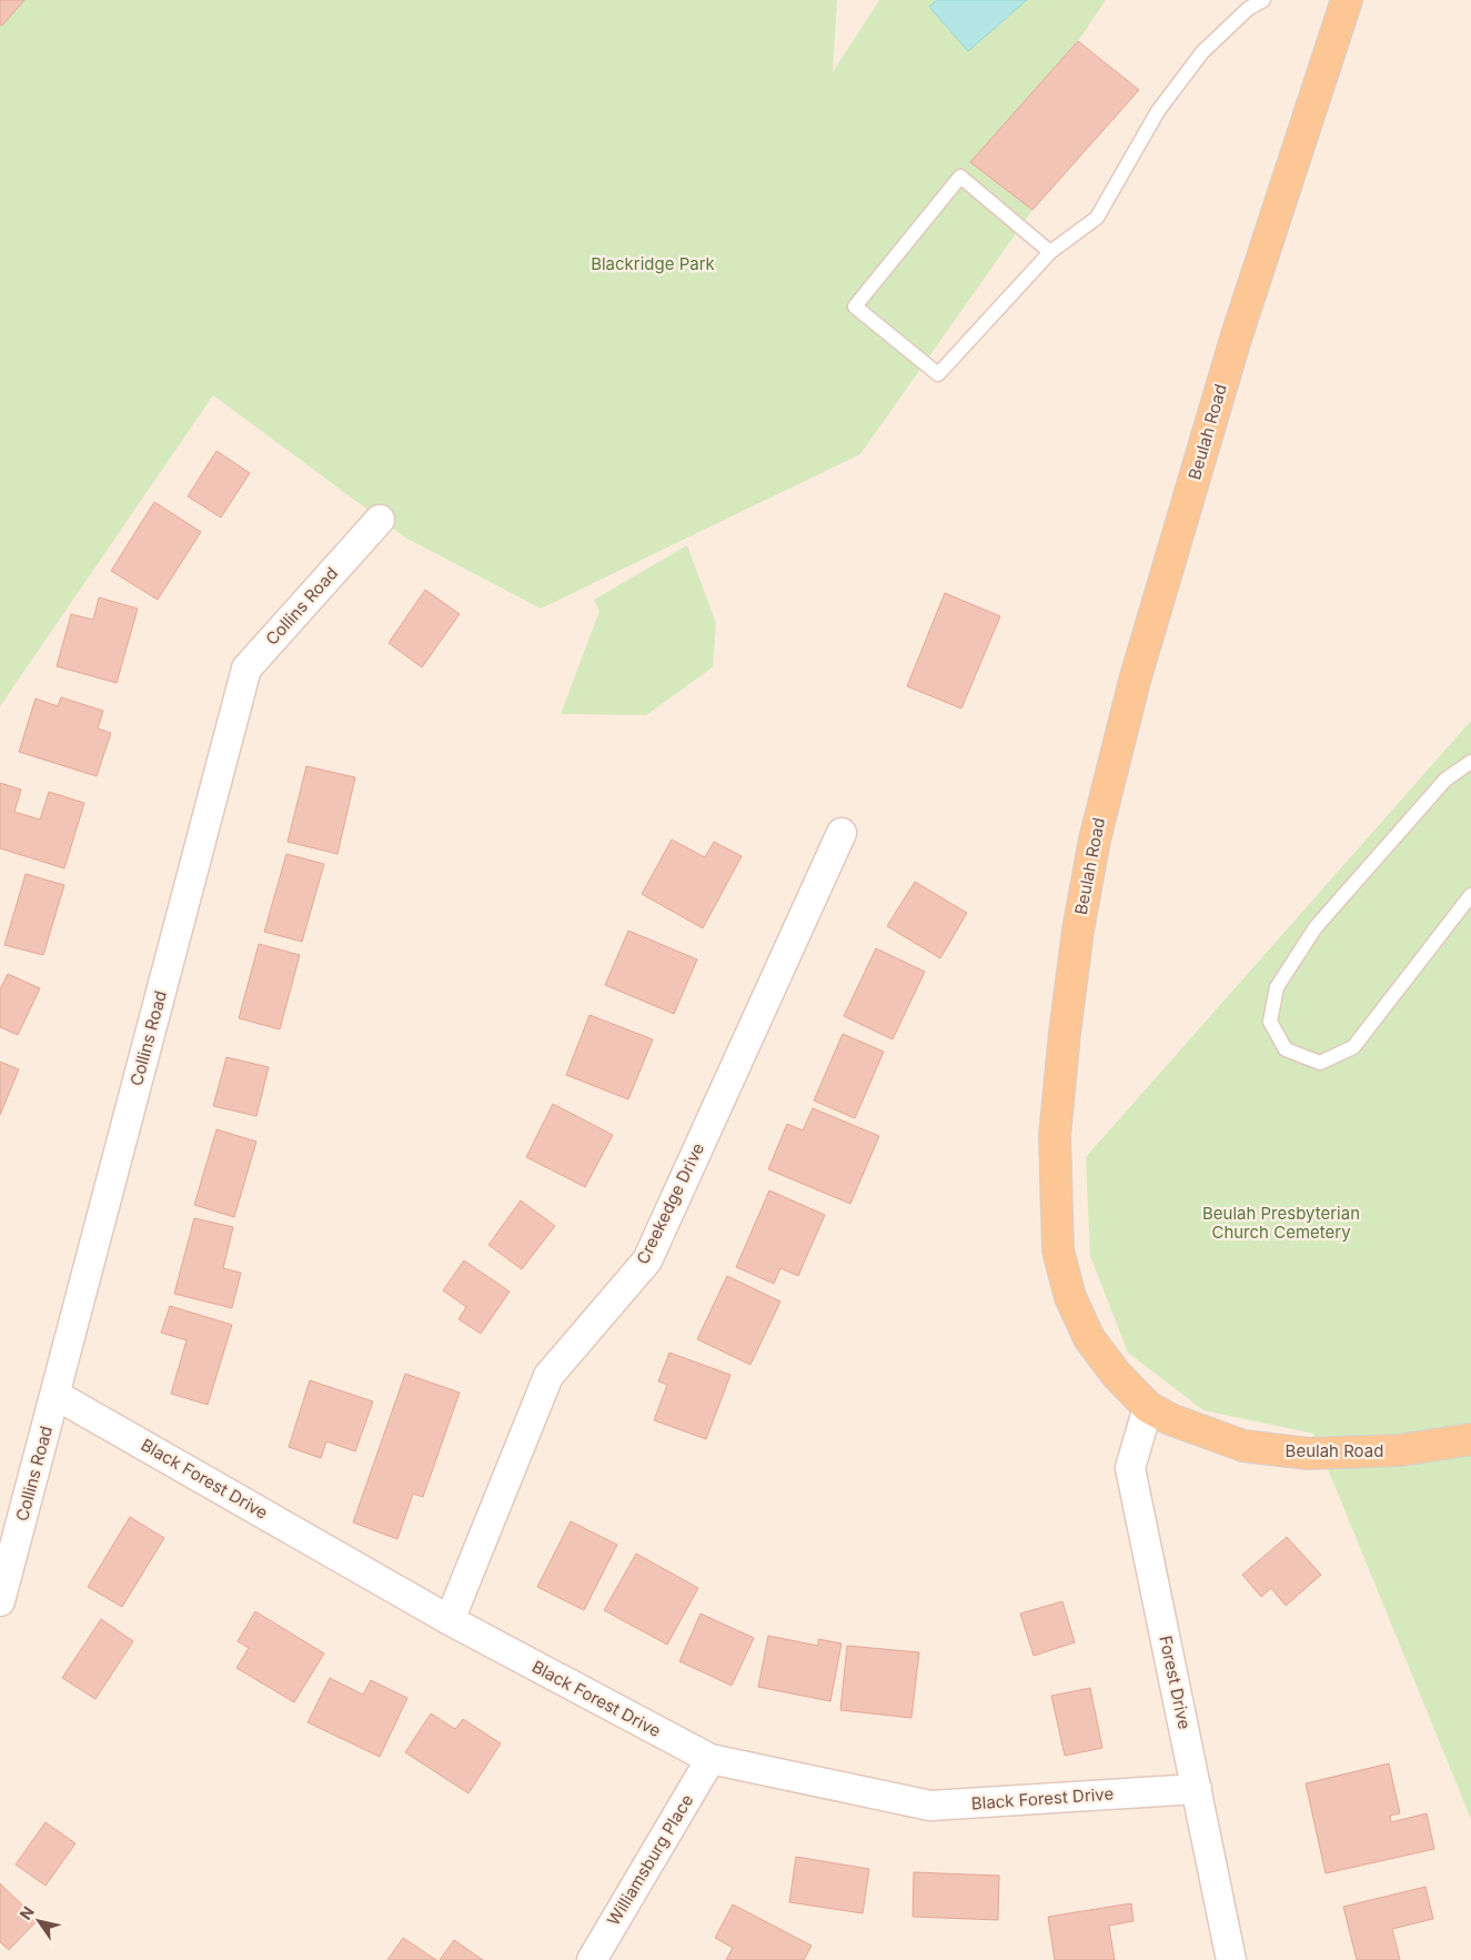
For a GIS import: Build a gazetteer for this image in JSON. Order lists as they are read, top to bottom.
{
  "streets": {
    "main road": ["Beulah Road"],
    "street": [
      "Collins Road",
      "Creekedge Drive",
      "Black Forest Drive",
      "Forest Drive",
      "Williamsburg Place"
    ]
  },
  "crossings": [
    ["Beulah Road", "Forest Drive"],
    ["Collins Road", "Black Forest Drive"],
    ["Creekedge Drive", "Black Forest Drive"],
    ["Black Forest Drive", "Forest Drive"],
    ["Black Forest Drive", "Williamsburg Place"]
  ],
  "parks": ["Blackridge Park", "Beulah Presbyterian Church Cemetery"],
  "north": "top left"
}
